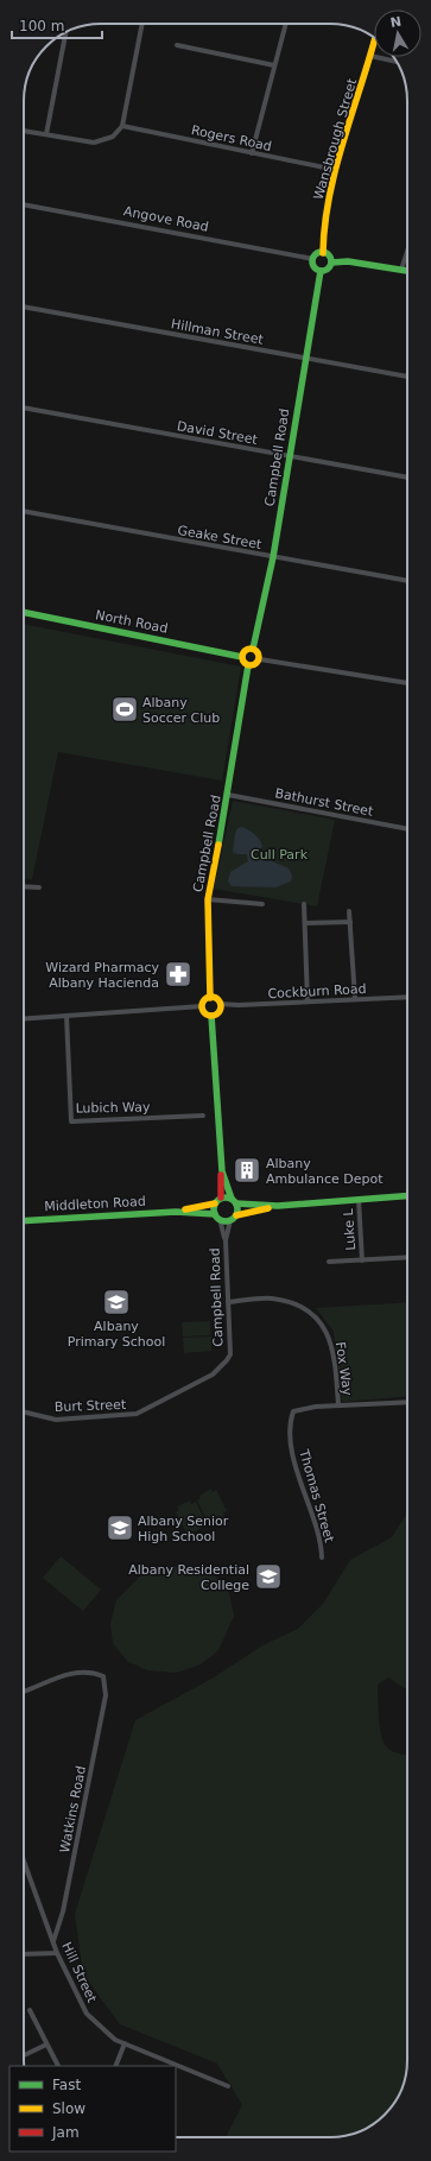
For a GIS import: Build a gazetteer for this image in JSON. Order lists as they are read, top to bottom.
{
  "streets": {
    "main road": [
      "Wansbrough Street",
      "Campbell Road",
      "North Road",
      "Middleton Road"
    ],
    "street": [
      "Rogers Road",
      "Angove Road",
      "Hillman Street",
      "David Street",
      "Geake Street",
      "Bathurst Street",
      "Cockburn Road",
      "Lubich Way",
      "Luke L",
      "Fox Way",
      "Burt Street",
      "Thomas Street",
      "Watkins Road",
      "Hill Street"
    ]
  },
  "crossings": [
    ["Rogers Road", "Wansbrough Street"],
    ["Wansbrough Street", "Angove Road"],
    ["Wansbrough Street", "Campbell Road"],
    ["Angove Road", "Campbell Road"],
    ["Hillman Street", "Campbell Road"],
    ["David Street", "Campbell Road"],
    ["Campbell Road", "Geake Street"],
    ["Campbell Road", "North Road"],
    ["Campbell Road", "Bathurst Street"],
    ["Campbell Road", "Cockburn Road"],
    ["Campbell Road", "Middleton Road"],
    ["Campbell Road", "Fox Way"],
    ["Campbell Road", "Burt Street"],
    ["Fox Way", "Thomas Street"],
    ["Watkins Road", "Hill Street"]
  ],
  "parks": ["Cull Park"],
  "places": {
    "sports": ["Albany Soccer Club"],
    "pharmacy": ["Wizard Pharmacy Albany Hacienda"],
    "building": ["Albany Ambulance Depot"],
    "school or university": ["Albany Primary School", "Albany Senior High School", "Albany Residential College"]
  },
  "legend": ["Fast", "Slow", "Jam"],
  "scale_bar": "100 m",
  "north": "top"
}
